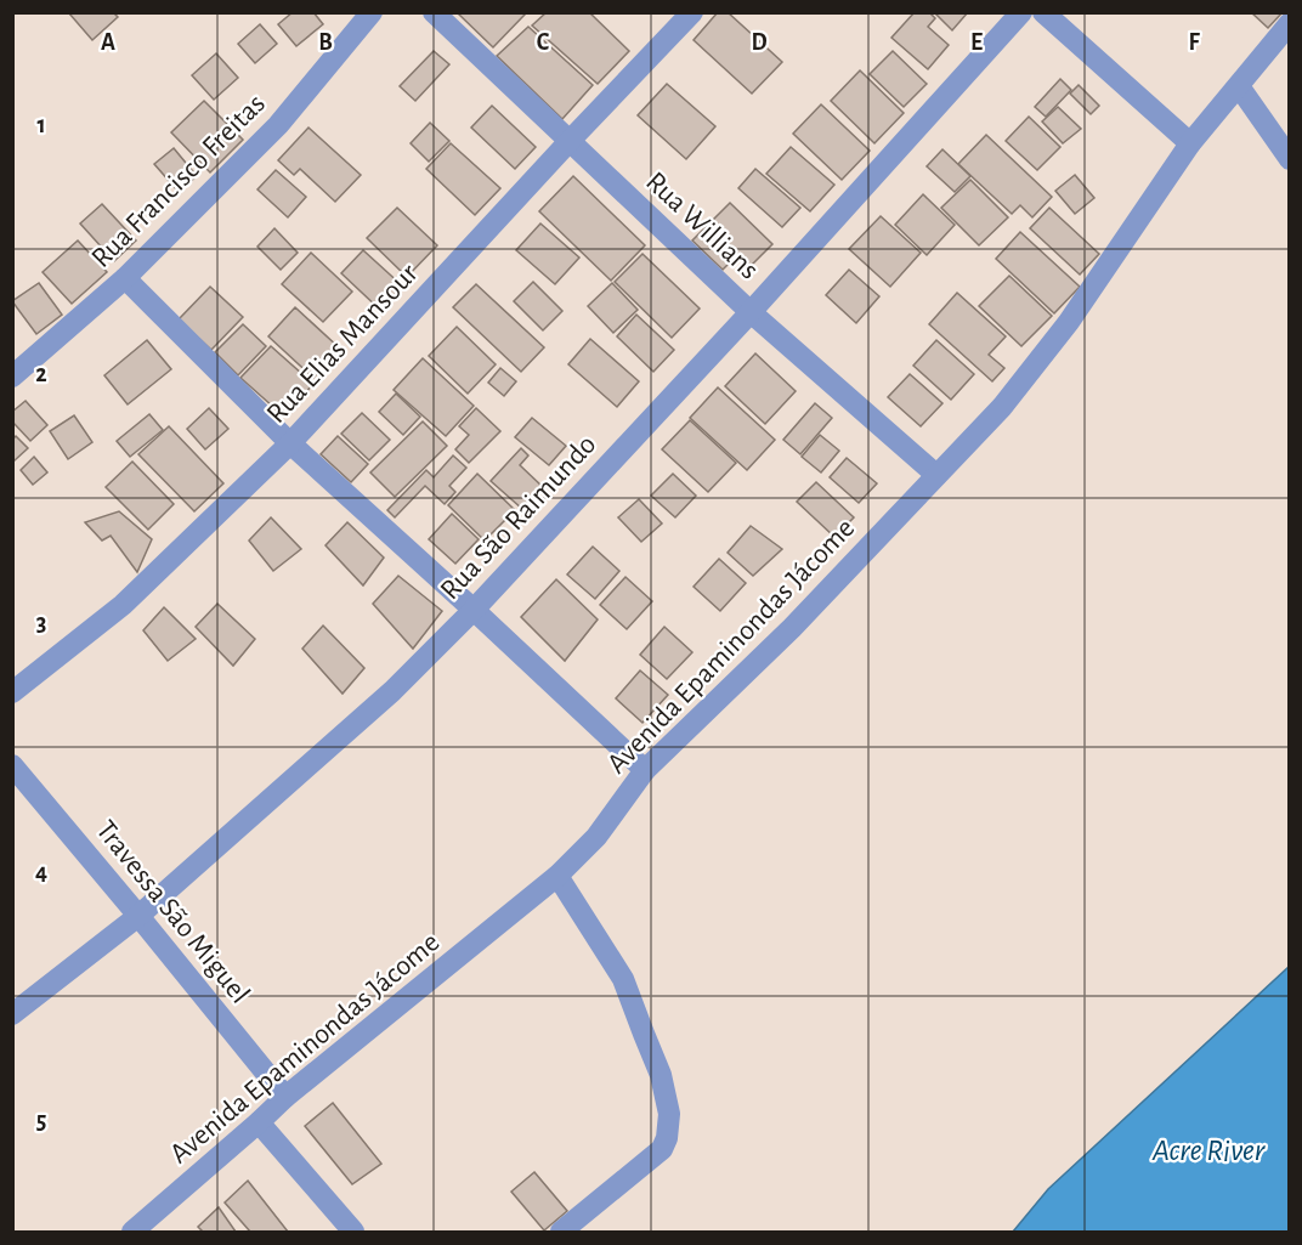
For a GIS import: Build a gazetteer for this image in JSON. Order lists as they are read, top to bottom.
{
  "streets": {
    "street": [
      "Rua Francisco Freitas",
      "Rua Willians",
      "Rua Elias Mansour",
      "Rua São Raimundo",
      "Avenida Epaminondas Jácome",
      "Travessa São Miguel"
    ]
  },
  "crossings": [
    ["Rua Willians", "Rua Elias Mansour"],
    ["Rua Willians", "Rua São Raimundo"],
    ["Rua Willians", "Avenida Epaminondas Jácome"],
    ["Rua São Raimundo", "Travessa São Miguel"],
    ["Avenida Epaminondas Jácome", "Travessa São Miguel"]
  ],
  "water": ["Acre River"],
  "grid": {
    "columns": [
      "A",
      "B",
      "C",
      "D",
      "E",
      "F"
    ],
    "rows": [
      "1",
      "2",
      "3",
      "4",
      "5"
    ]
  }
}
